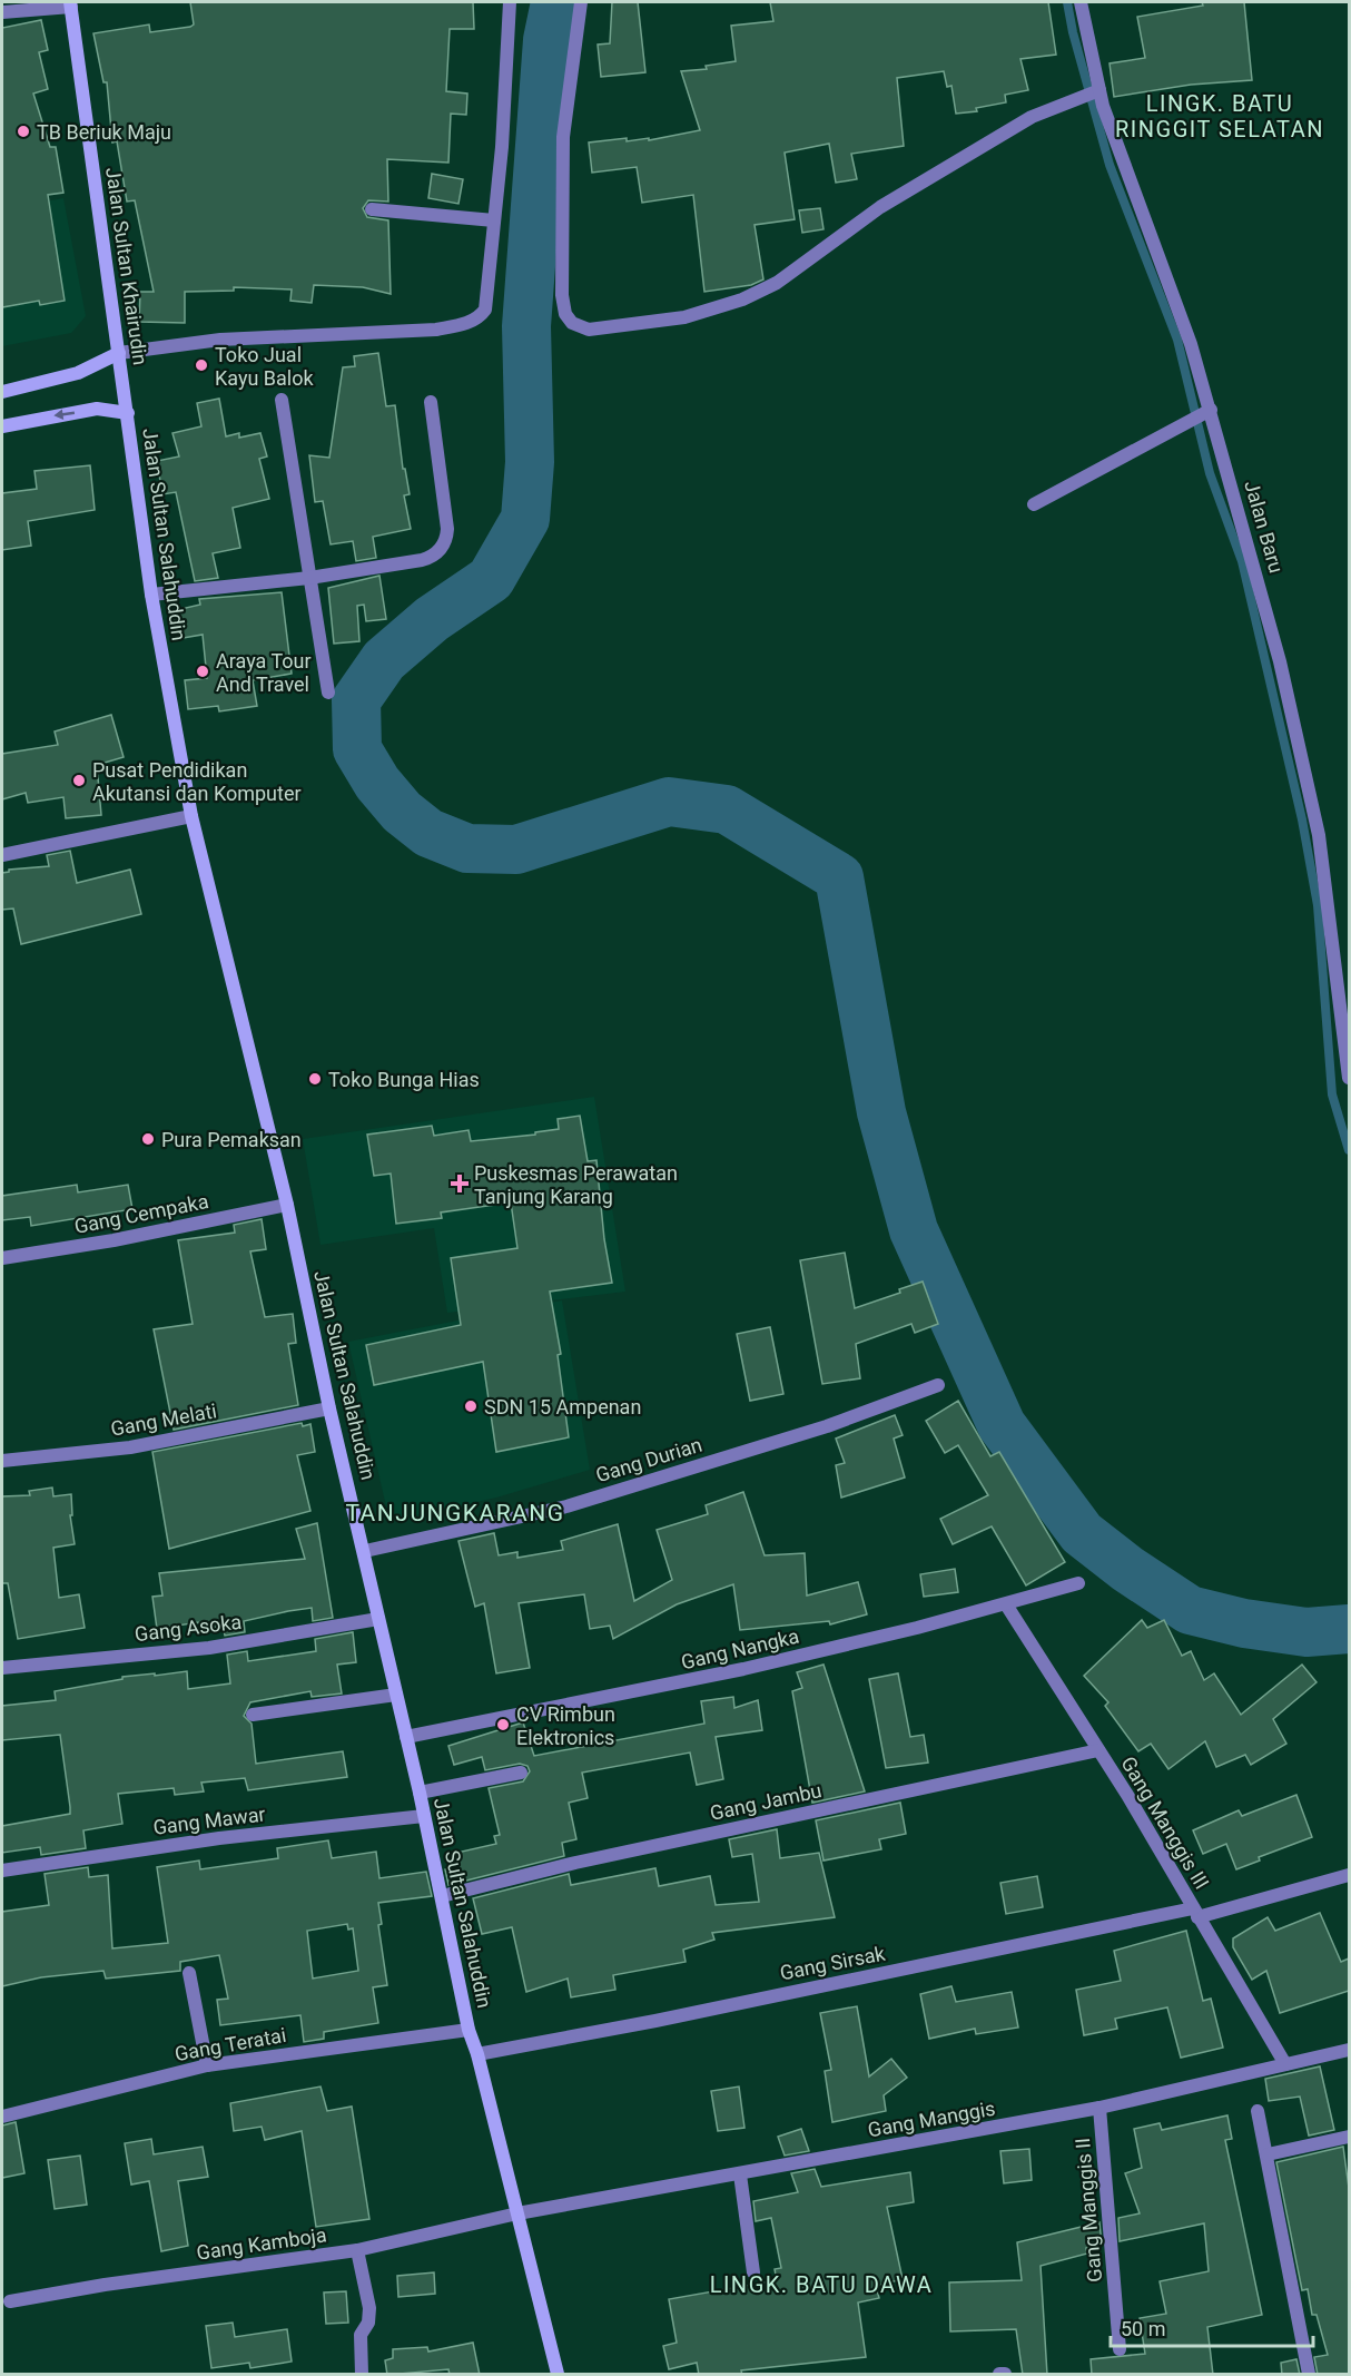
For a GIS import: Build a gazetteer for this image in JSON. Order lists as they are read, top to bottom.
{
  "streets": {
    "main road": ["Jalan Sultan Khairudin", "Jalan Sultan Salahuddin"],
    "street": [
      "Jalan Baru",
      "Gang Cempaka",
      "Gang Melati",
      "Gang Durian",
      "Gang Asoka",
      "Gang Nangka",
      "Gang Jambu",
      "Gang Mawar",
      "Gang Manggis III",
      "Gang Sirsak",
      "Gang Teratai",
      "Gang Manggis",
      "Gang Manggis II",
      "Gang Kamboja"
    ]
  },
  "crossings": [
    ["Jalan Sultan Khairudin", "Jalan Sultan Salahuddin"],
    ["Jalan Sultan Salahuddin", "Gang Cempaka"],
    ["Jalan Sultan Salahuddin", "Gang Melati"],
    ["Jalan Sultan Salahuddin", "Gang Durian"],
    ["Jalan Sultan Salahuddin", "Gang Asoka"],
    ["Jalan Sultan Salahuddin", "Gang Nangka"],
    ["Jalan Sultan Salahuddin", "Gang Jambu"],
    ["Jalan Sultan Salahuddin", "Gang Mawar"],
    ["Jalan Sultan Salahuddin", "Gang Sirsak"],
    ["Jalan Sultan Salahuddin", "Gang Teratai"],
    ["Jalan Sultan Salahuddin", "Gang Manggis"],
    ["Jalan Sultan Salahuddin", "Gang Kamboja"],
    ["Gang Nangka", "Gang Manggis III"],
    ["Gang Jambu", "Gang Manggis III"],
    ["Gang Manggis III", "Gang Sirsak"],
    ["Gang Manggis III", "Gang Manggis"],
    ["Gang Manggis", "Gang Manggis II"],
    ["Gang Manggis", "Gang Kamboja"]
  ],
  "districts": ["LINGK. BATU RINGGIT SELATAN", "TANJUNGKARANG", "LINGK. BATU DAWA"],
  "places": {
    "other": [
      "TB Beriuk Maju",
      "Toko Jual Kayu Balok",
      "Araya Tour And Travel",
      "Pusat Pendidikan Akutansi dan Komputer",
      "Toko Bunga Hias",
      "Pura Pemaksan",
      "SDN 15 Ampenan",
      "CV Rimbun Elektronics"
    ],
    "health": ["Puskesmas Perawatan Tanjung Karang"]
  },
  "scale_bar": "50 m"
}
